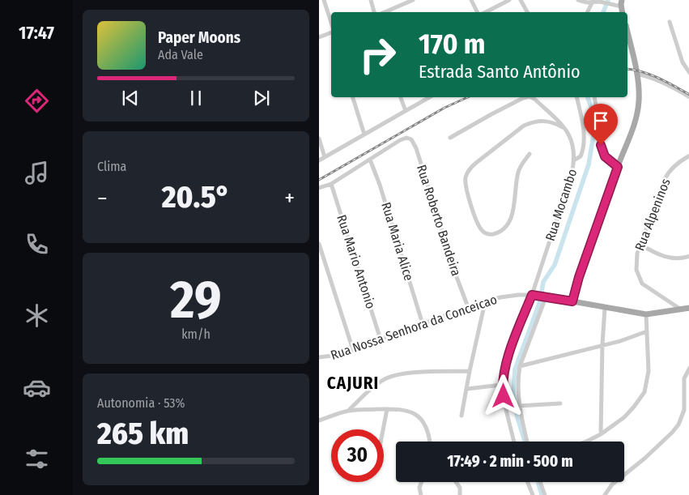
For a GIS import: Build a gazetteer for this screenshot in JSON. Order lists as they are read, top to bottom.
{
  "streets": {
    "street": [
      "Rua Mocambo",
      "Rua Alpeninos",
      "Rua Roberto Bandeira",
      "Rua Maria Alice",
      "Rua Mario Antonio",
      "Rua Nossa Senhora da Conceicao"
    ]
  },
  "crossings": [
    ["Rua Mocambo", "Rua Nossa Senhora da Conceicao"],
    ["Rua Roberto Bandeira", "Rua Maria Alice"],
    ["Rua Roberto Bandeira", "Rua Nossa Senhora da Conceicao"],
    ["Rua Maria Alice", "Rua Nossa Senhora da Conceicao"],
    ["Rua Mario Antonio", "Rua Nossa Senhora da Conceicao"]
  ],
  "districts": ["CAJURI"],
  "page": {
    "tabs": "17:47",
    "turn": ["170 m", "Estrada Santo Antônio"],
    "song": ["Paper Moons", "Ada Vale"],
    "tile": [
      "Clima",
      ["29", "km/h"],
      ["Autonomia · 53%", "265 km"]
    ],
    "heat": ["−", "20.5°", "+"],
    "limit": "30",
    "trip": "17:49 · 2 min · 500 m"
  }
}
